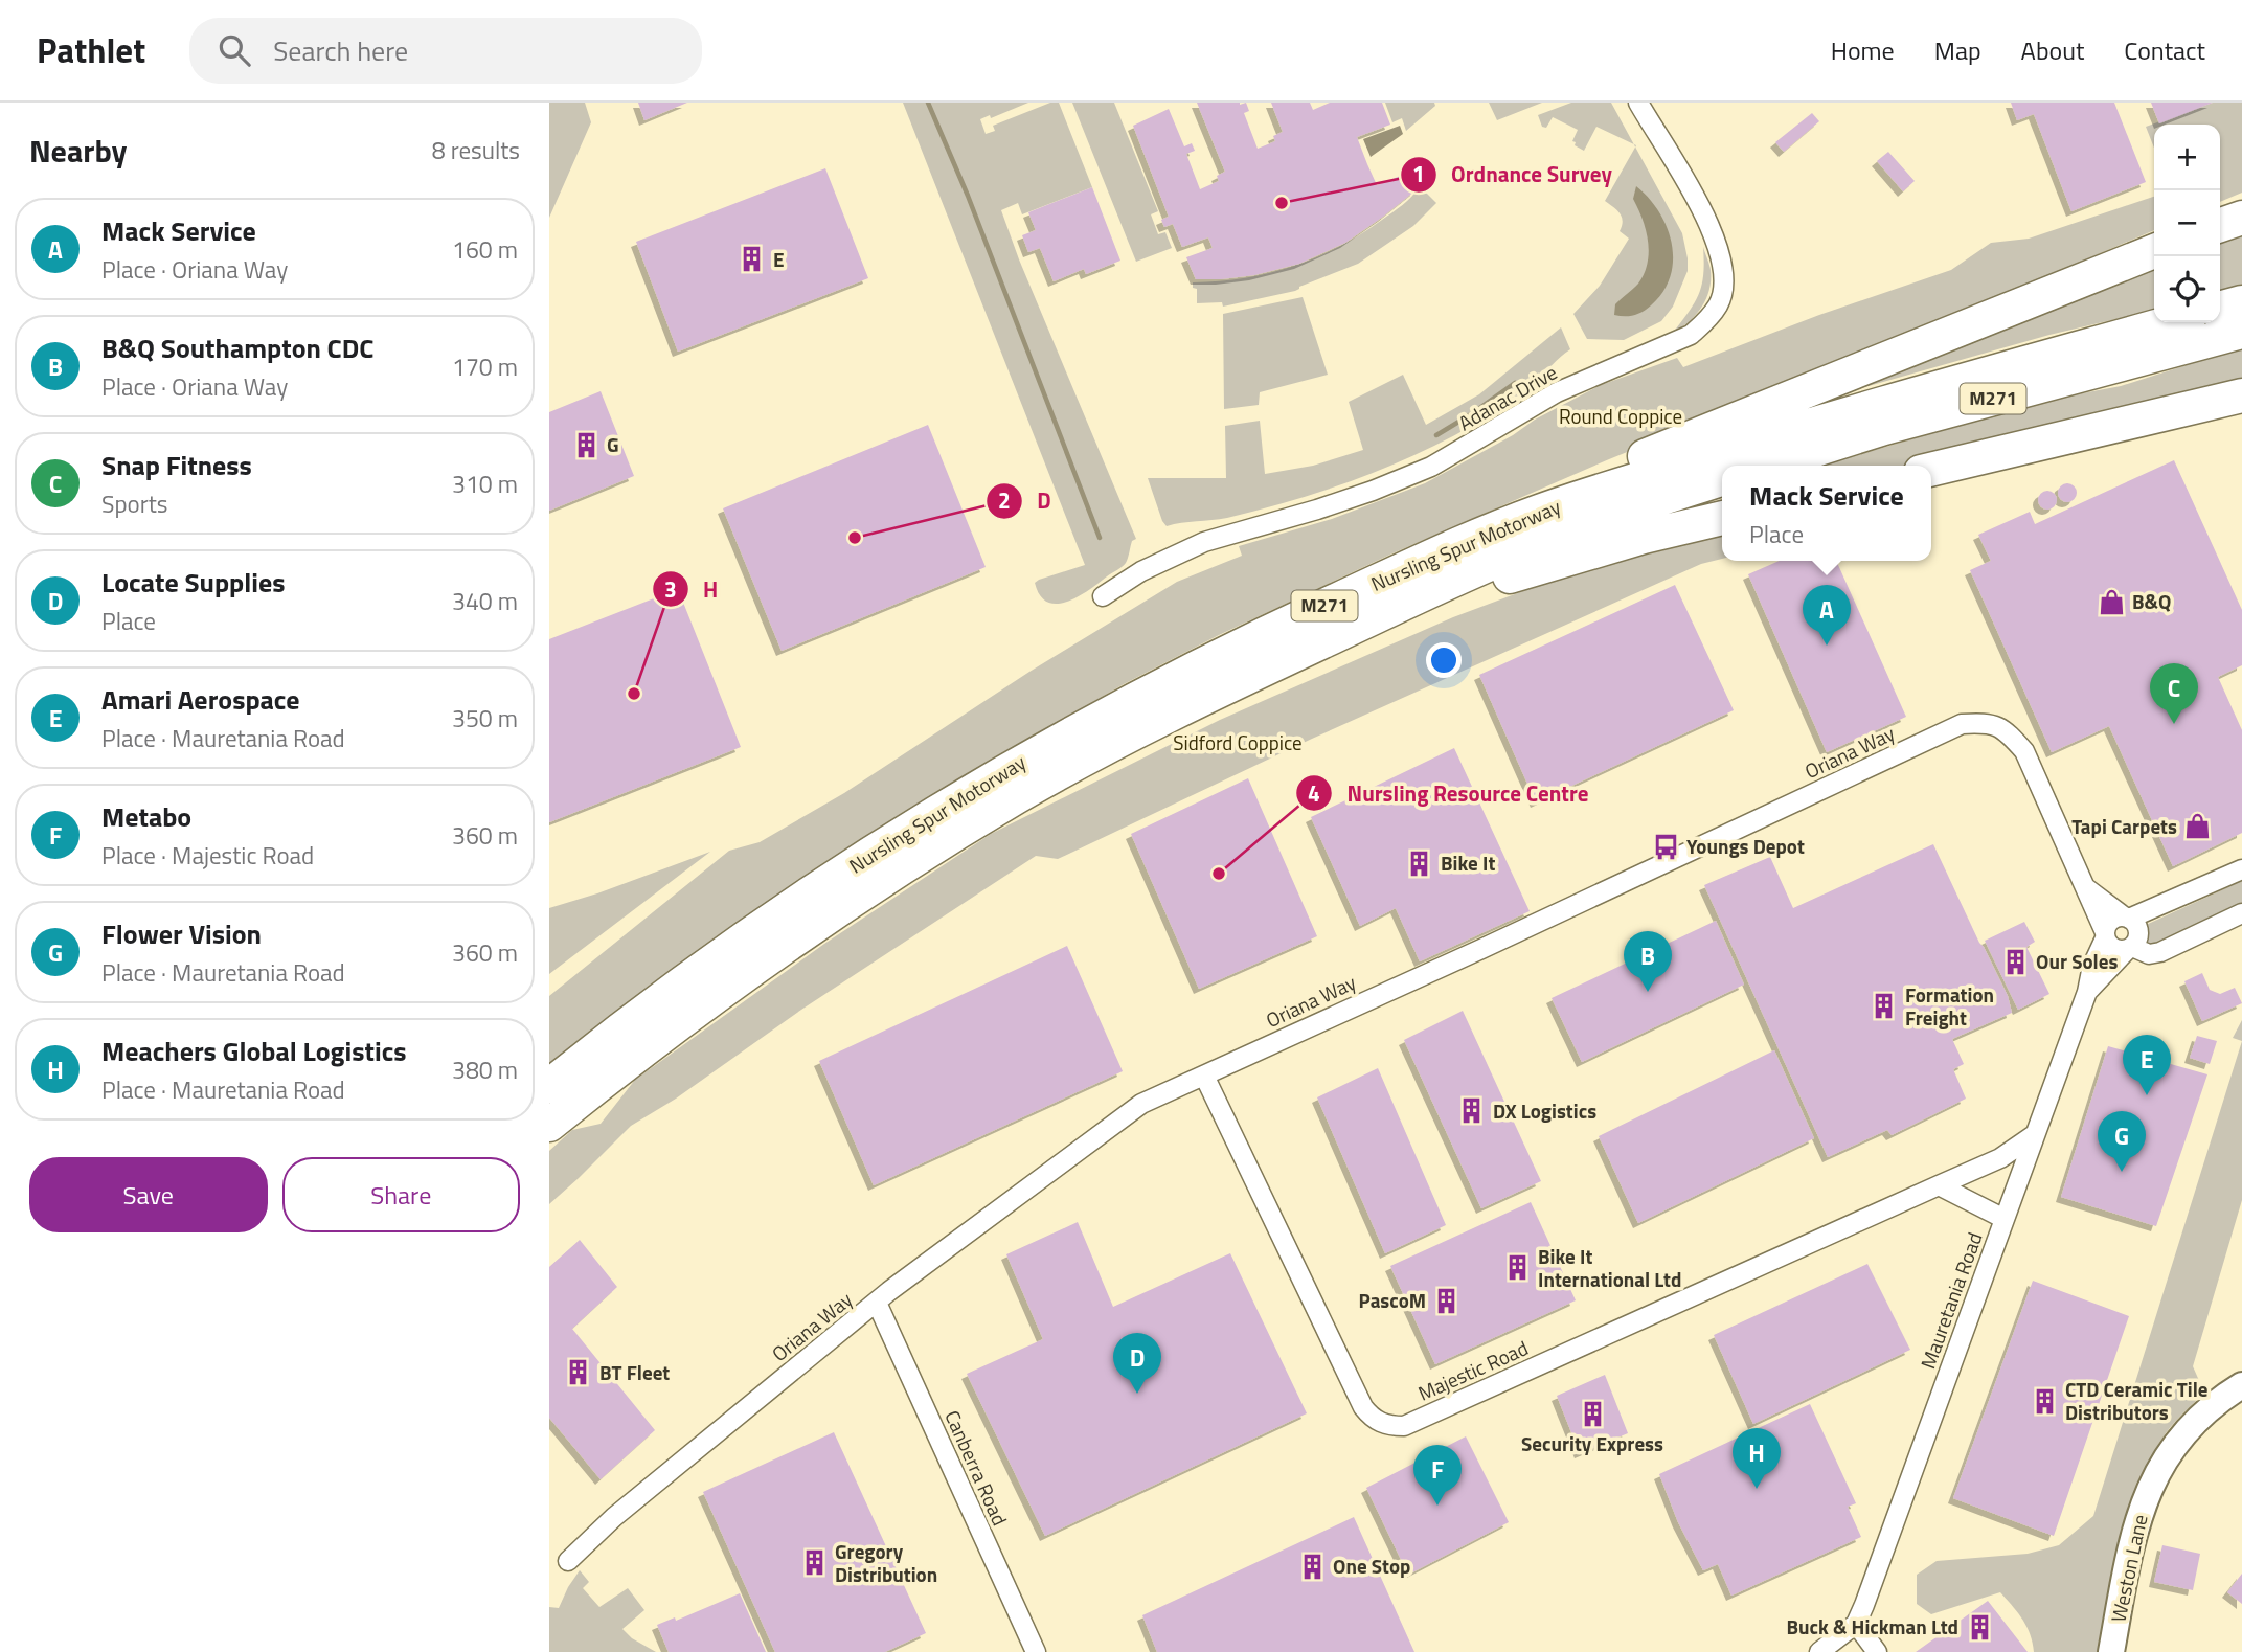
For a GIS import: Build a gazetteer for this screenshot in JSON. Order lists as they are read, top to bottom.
{
  "streets": {
    "highway": ["M271", "Nursling Spur Motorway"],
    "street": [
      "Adanac Drive",
      "Oriana Way",
      "Mauretania Road",
      "Majestic Road",
      "Canberra Road",
      "Weston Lane"
    ]
  },
  "crossings": [
    ["M271", "Nursling Spur Motorway"],
    ["Oriana Way", "Mauretania Road"],
    ["Oriana Way", "Majestic Road"],
    ["Oriana Way", "Canberra Road"],
    ["Mauretania Road", "Majestic Road"]
  ],
  "parks": ["Round Coppice", "Sidford Coppice"],
  "places": {
    "other": [
      "Ordnance Survey",
      "D",
      "H",
      "Nursling Resource Centre"
    ],
    "building": [
      "E",
      "G",
      "Bike It",
      "Our Soles",
      "Formation Freight",
      "DX Logistics",
      "Bike It International Ltd",
      "PascoM",
      "BT Fleet",
      "CTD Ceramic Tile Distributors",
      "Security Express",
      "Gregory Distribution",
      "One Stop",
      "Buck & Hickman Ltd"
    ],
    "shop": ["B&Q", "Tapi Carpets"],
    "bus stop": ["Youngs Depot"]
  },
  "page": {
    "header": "Pathlet",
    "search": "Search here",
    "nav": [
      "Home",
      "Map",
      "About",
      "Contact"
    ],
    "heading": ["Nearby", "8 results"],
    "map_buttons": ["+", "−"],
    "list": [
      {
        "mark": "A",
        "name": "Mack Service",
        "note": "Place · Oriana Way",
        "value": "160 m"
      },
      {
        "mark": "B",
        "name": "B&Q Southampton CDC",
        "note": "Place · Oriana Way",
        "value": "170 m"
      },
      {
        "mark": "C",
        "name": "Snap Fitness",
        "note": "Sports",
        "value": "310 m"
      },
      {
        "mark": "D",
        "name": "Locate Supplies",
        "note": "Place",
        "value": "340 m"
      },
      {
        "mark": "E",
        "name": "Amari Aerospace",
        "note": "Place · Mauretania Road",
        "value": "350 m"
      },
      {
        "mark": "F",
        "name": "Metabo",
        "note": "Place · Majestic Road",
        "value": "360 m"
      },
      {
        "mark": "G",
        "name": "Flower Vision",
        "note": "Place · Mauretania Road",
        "value": "360 m"
      },
      {
        "mark": "H",
        "name": "Meachers Global Logistics",
        "note": "Place · Mauretania Road",
        "value": "380 m"
      }
    ],
    "popup": ["Mack Service", "Place"],
    "pins": [
      "A",
      "C",
      "B",
      "E",
      "G",
      "D",
      "H",
      "F"
    ],
    "buttons": ["Save", "Share"]
  }
}
